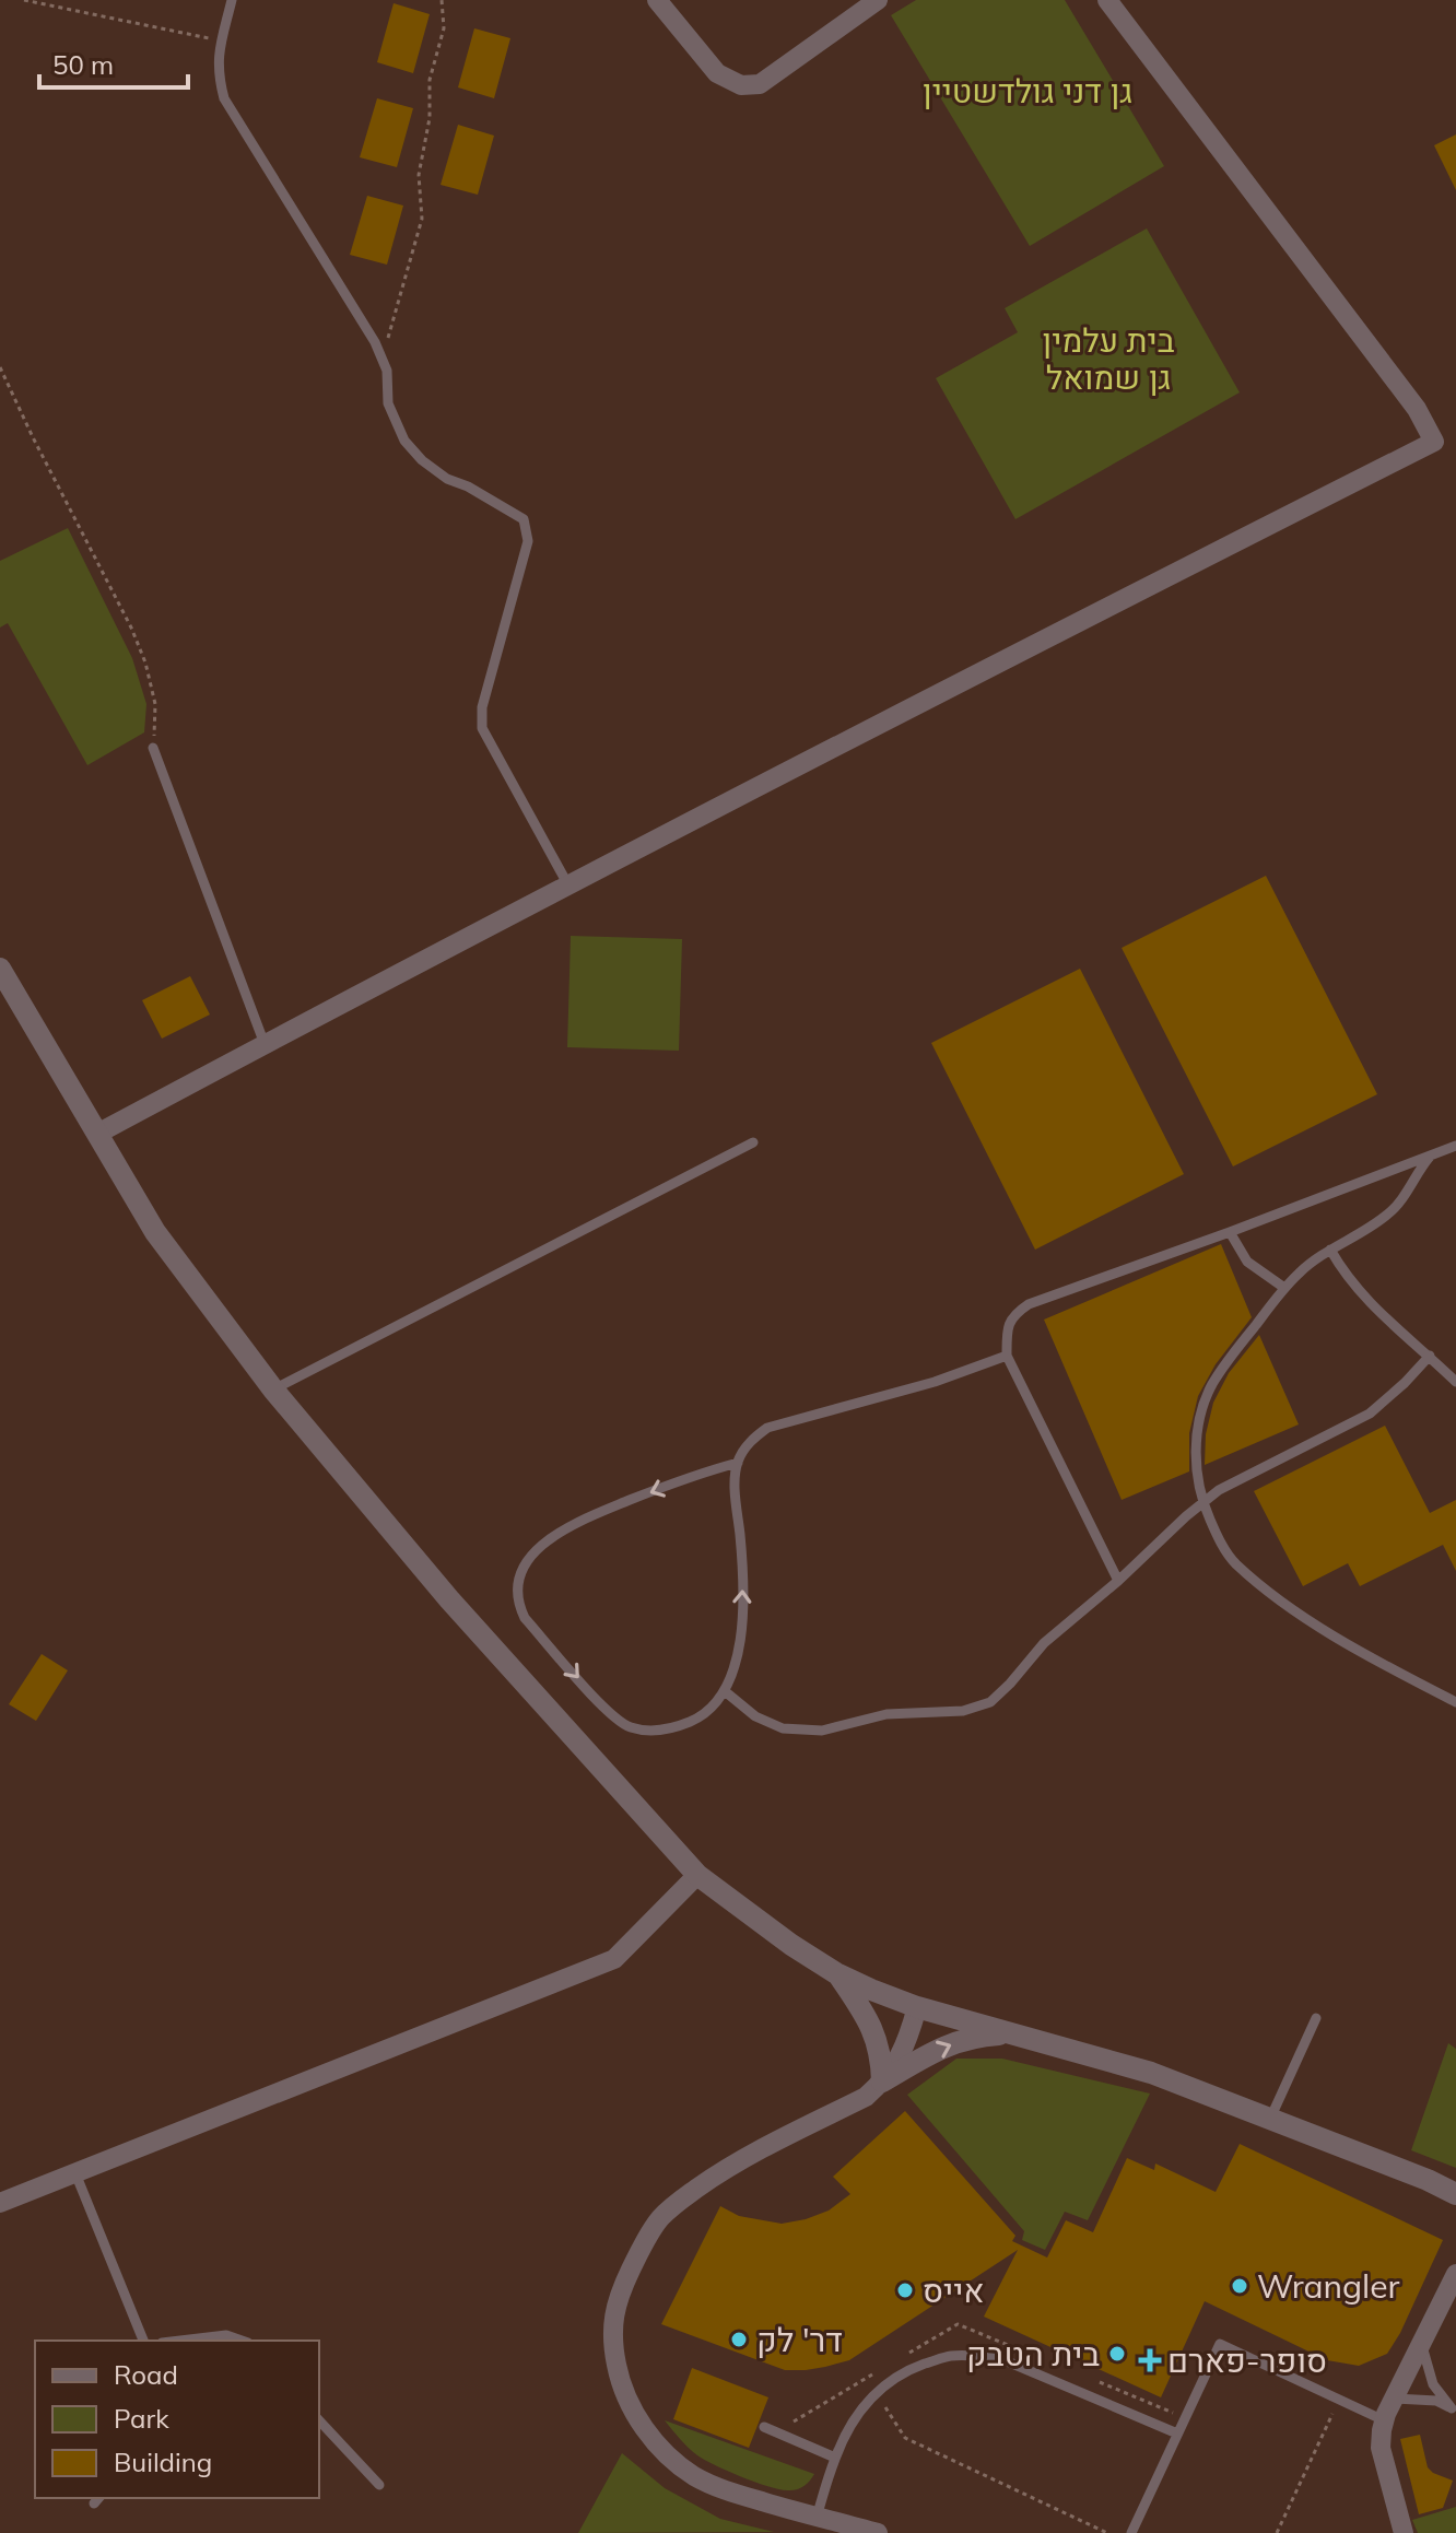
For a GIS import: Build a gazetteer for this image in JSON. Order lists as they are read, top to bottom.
{
  "parks": ["גן דני גולדשטיין", "בית עלמין גן שמואל"],
  "places": {
    "other": [
      "Wrangler",
      "אייס",
      "דר' לק",
      "בית הטבק"
    ],
    "health": ["סופר-פארם"]
  },
  "legend": ["Road", "Park", "Building"],
  "scale_bar": "50 m"
}
